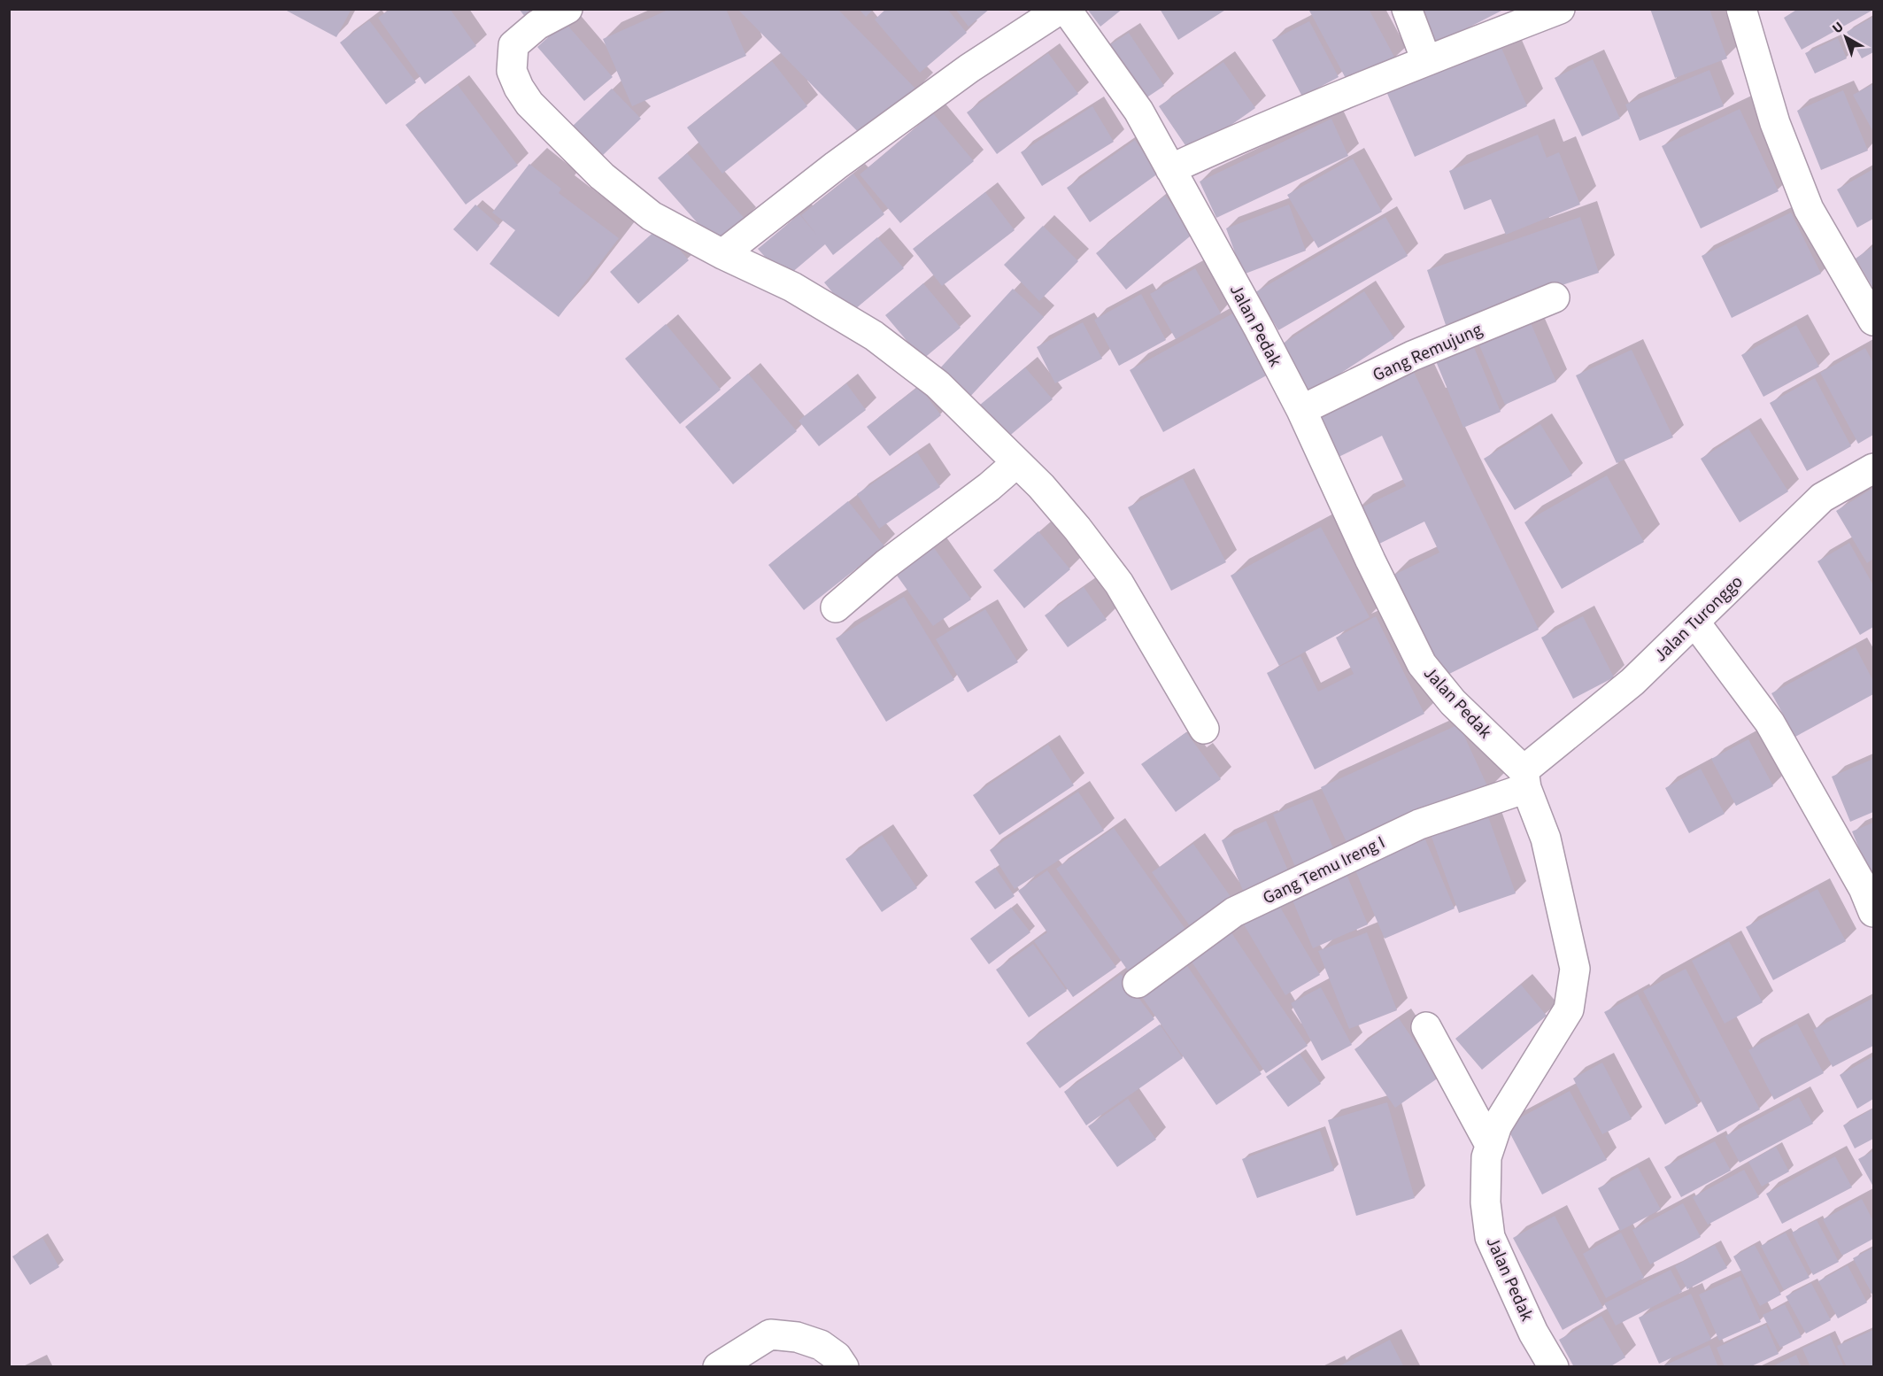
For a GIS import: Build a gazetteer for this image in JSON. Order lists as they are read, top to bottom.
{
  "streets": {
    "street": [
      "Jalan Pedak",
      "Gang Remujung",
      "Jalan Turonggo",
      "Gang Temu Ireng I"
    ]
  },
  "crossings": [
    ["Jalan Pedak", "Gang Remujung"],
    ["Jalan Pedak", "Jalan Turonggo"],
    ["Jalan Pedak", "Gang Temu Ireng I"],
    ["Jalan Turonggo", "Gang Temu Ireng I"]
  ],
  "north": "top left"
}
